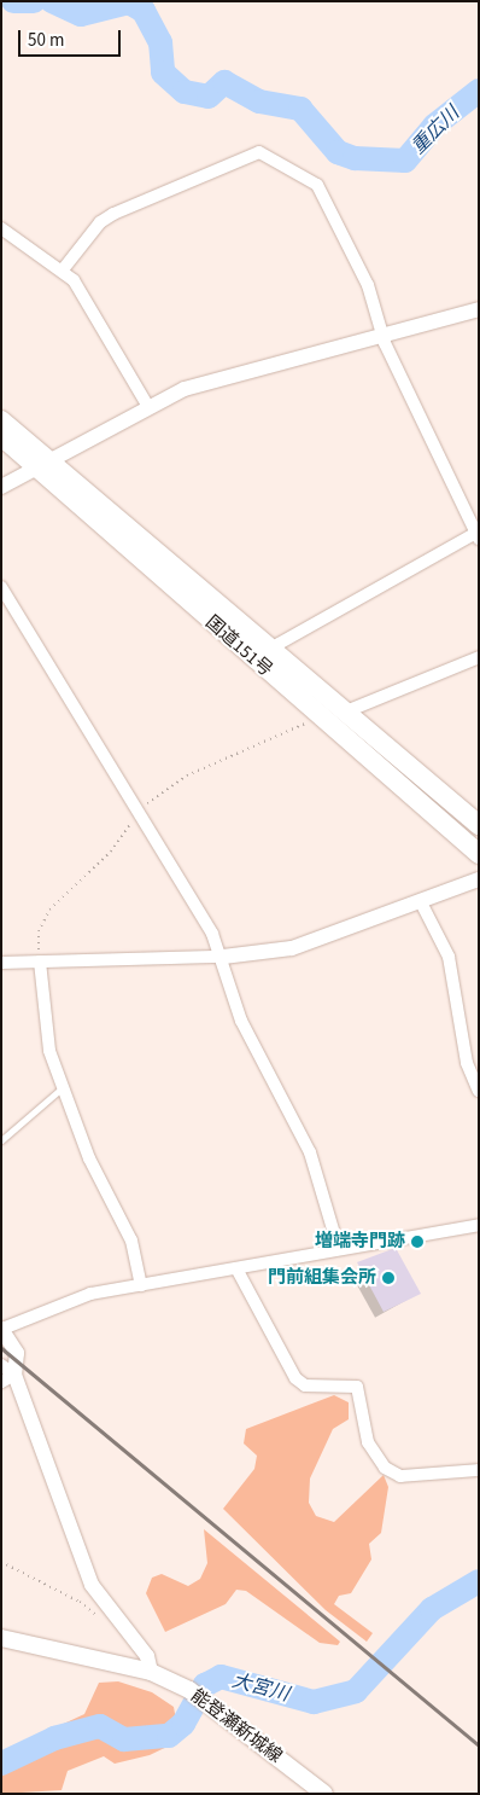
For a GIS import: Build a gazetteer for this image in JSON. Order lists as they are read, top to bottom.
{
  "streets": {
    "highway": ["国道151号"],
    "main road": ["能登瀬新城線"]
  },
  "water": ["重広川", "大宮川"],
  "places": ["増端寺門跡", "門前組集会所"],
  "scale_bar": "50 m"
}
